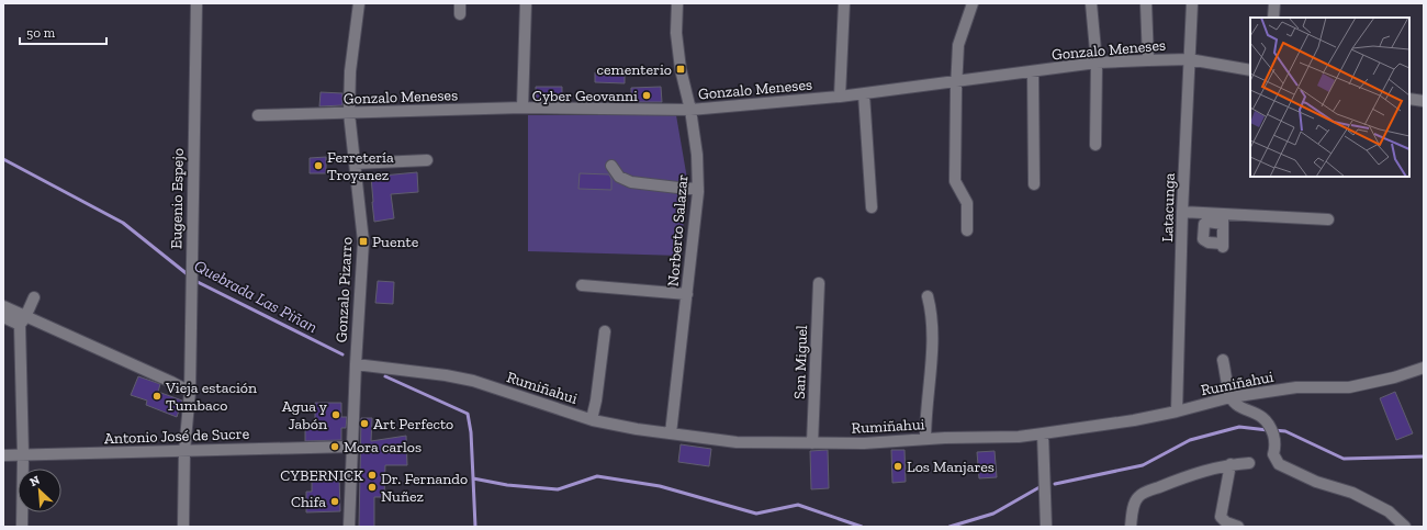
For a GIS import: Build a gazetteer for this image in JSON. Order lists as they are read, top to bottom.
{
  "streets": {
    "street": [
      "Gonzalo Meneses",
      "Eugenio Espejo",
      "Latacunga",
      "Norberto Salazar",
      "Gonzalo Pizarro",
      "San Miguel",
      "Rumiñahui",
      "Antonio José de Sucre"
    ]
  },
  "crossings": [
    ["Gonzalo Meneses", "Latacunga"],
    ["Gonzalo Meneses", "Norberto Salazar"],
    ["Gonzalo Meneses", "Gonzalo Pizarro"],
    ["Eugenio Espejo", "Antonio José de Sucre"],
    ["Latacunga", "Rumiñahui"],
    ["Norberto Salazar", "Rumiñahui"],
    ["Gonzalo Pizarro", "Rumiñahui"],
    ["Gonzalo Pizarro", "Antonio José de Sucre"],
    ["San Miguel", "Rumiñahui"]
  ],
  "water": ["Quebrada Las Piñan"],
  "places": {
    "transit": ["cementerio", "Puente"],
    "other": [
      "Cyber Geovanni",
      "Ferretería Troyanez",
      "Vieja estación Tumbaco",
      "Agua y Jabón",
      "Art Perfecto",
      "Mora carlos",
      "Los Manjares",
      "CYBERNICK",
      "Dr. Fernando Nuñez",
      "Chifa"
    ]
  },
  "scale_bar": "50 m",
  "north": "top left"
}
